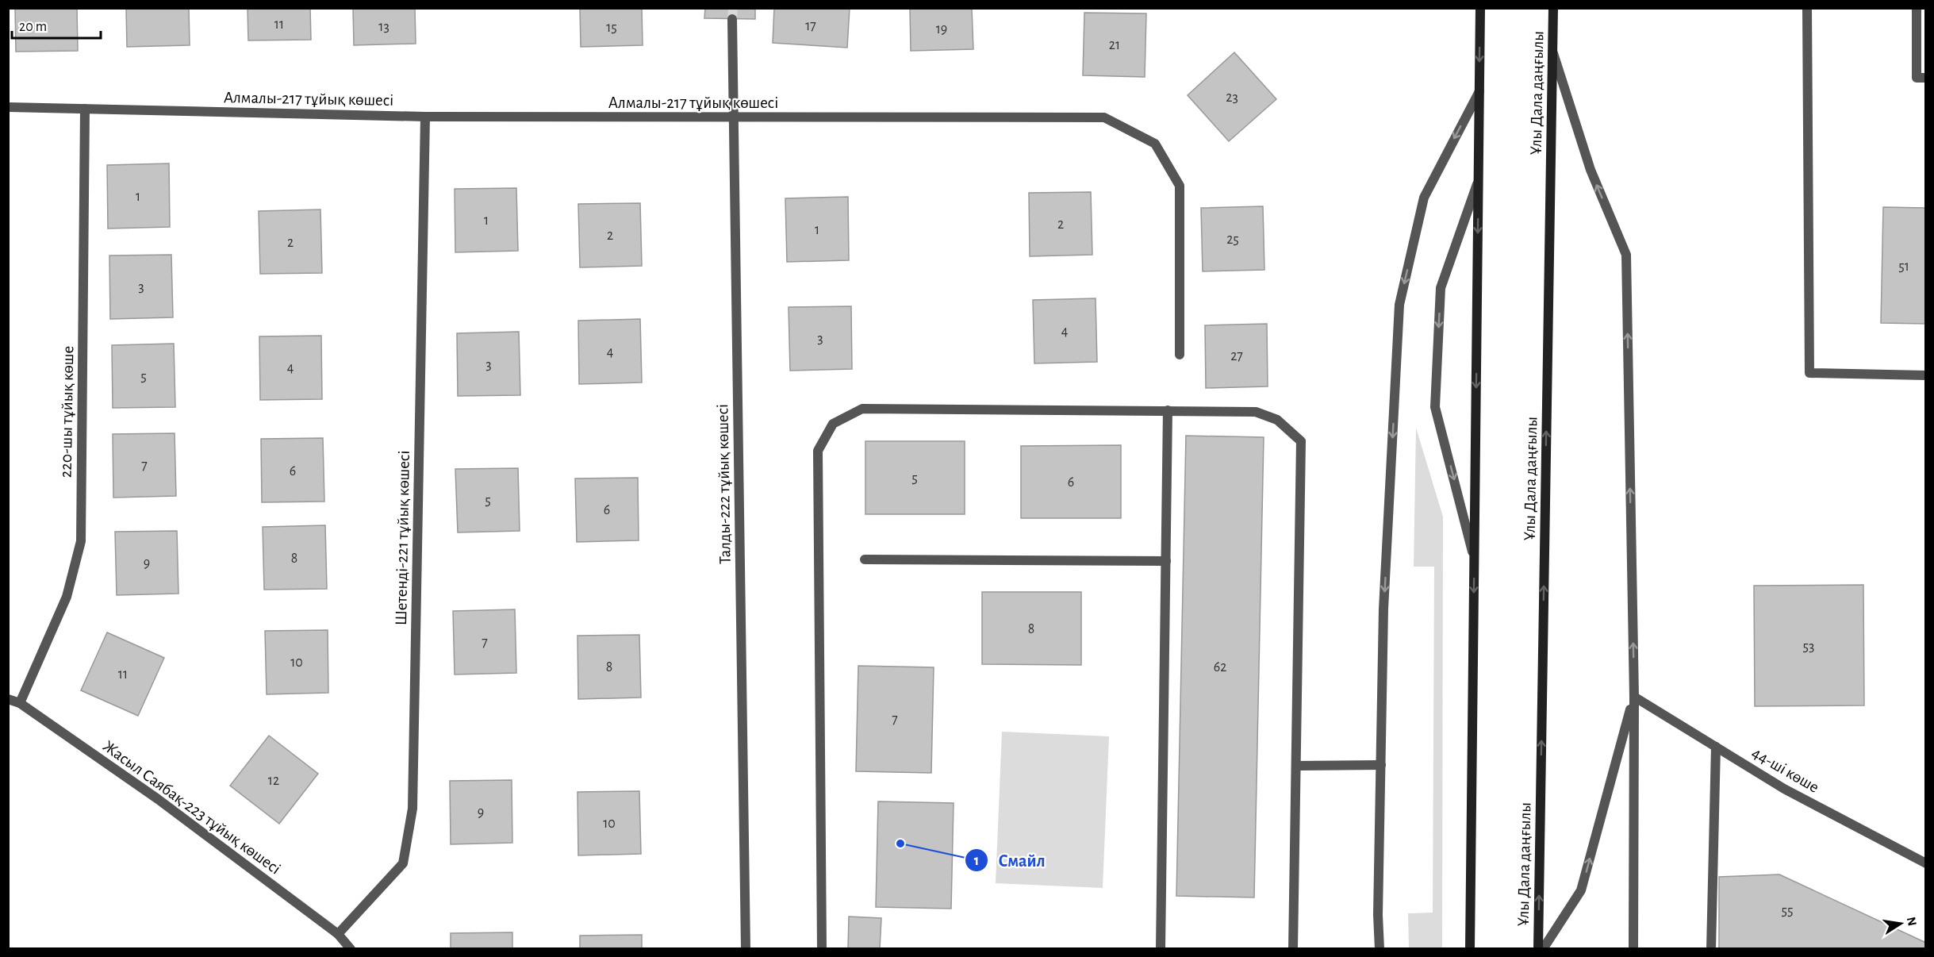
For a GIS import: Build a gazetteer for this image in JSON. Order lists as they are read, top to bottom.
{
  "streets": {
    "main road": ["Ұлы Дала даңғылы"],
    "street": [
      "Алмалы-217 тұйық көшесі",
      "220-шы тұйық көше",
      "Талды-222 тұйық көшесі",
      "Шетенді-221 тұйық көшесі",
      "44-ші көше",
      "Жасыл Саябақ-223 тұйық көшесі"
    ]
  },
  "crossings": [
    ["Алмалы-217 тұйық көшесі", "220-шы тұйық көше"],
    ["Алмалы-217 тұйық көшесі", "Талды-222 тұйық көшесі"],
    ["Алмалы-217 тұйық көшесі", "Шетенді-221 тұйық көшесі"],
    ["220-шы тұйық көше", "Жасыл Саябақ-223 тұйық көшесі"],
    ["Шетенді-221 тұйық көшесі", "Жасыл Саябақ-223 тұйық көшесі"]
  ],
  "places": ["Смайл"],
  "house_numbers": [
    "11",
    "17",
    "13",
    "15",
    "19",
    "21",
    "23",
    "1",
    "1",
    "2",
    "1",
    "2",
    "25",
    "2",
    "51",
    "3",
    "4",
    "3",
    "4",
    "27",
    "3",
    "4",
    "5",
    "7",
    "6",
    "5",
    "6",
    "5",
    "6",
    "8",
    "9",
    "8",
    "7",
    "53",
    "10",
    "8",
    "62",
    "11",
    "7",
    "12",
    "9",
    "10",
    "55"
  ],
  "scale_bar": "20 m",
  "north": "right"
}
